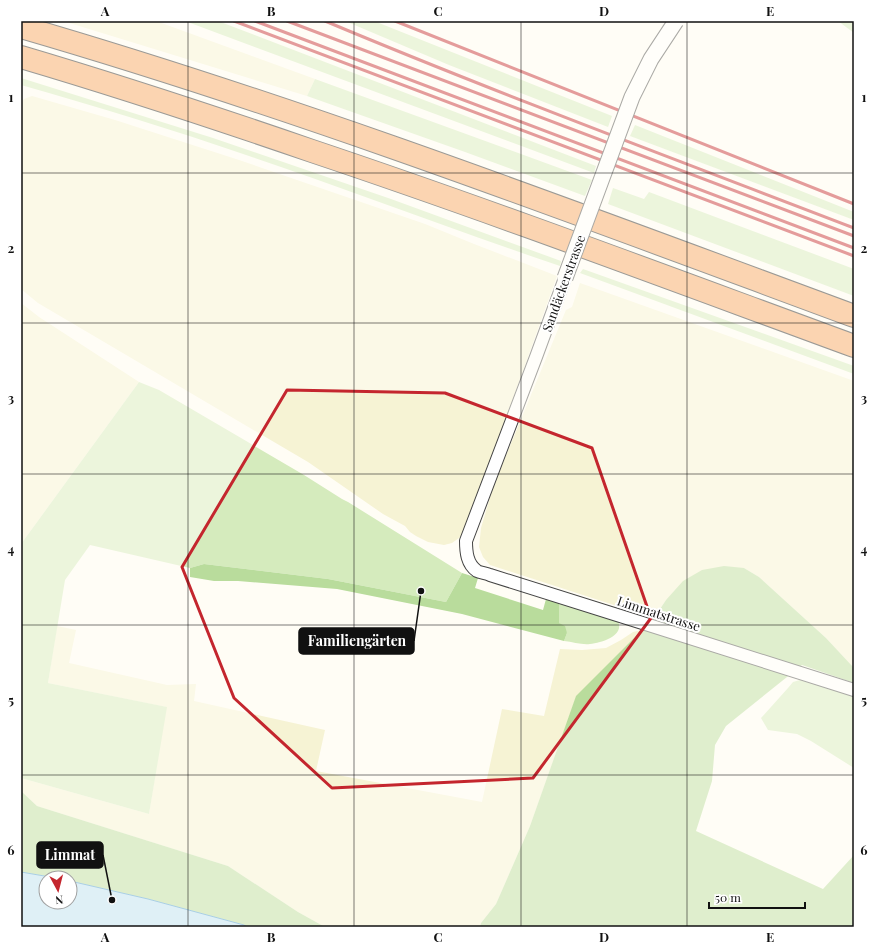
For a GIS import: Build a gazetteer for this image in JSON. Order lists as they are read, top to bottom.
{
  "streets": {
    "street": ["Sandäckerstrasse", "Limmatstrasse"]
  },
  "crossings": [
    ["Sandäckerstrasse", "Limmatstrasse"]
  ],
  "places": ["Familiengärten", "Limmat"],
  "scale_bar": "50 m",
  "north": "bottom",
  "grid": {
    "columns": [
      "A",
      "B",
      "C",
      "D",
      "E"
    ],
    "rows": [
      "1",
      "2",
      "3",
      "4",
      "5",
      "6"
    ]
  }
}
